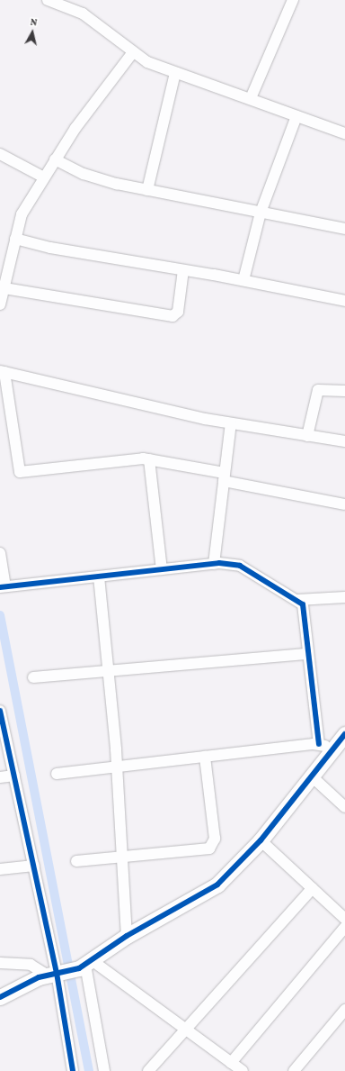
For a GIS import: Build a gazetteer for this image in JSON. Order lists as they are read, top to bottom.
{
  "north": "top"
}
